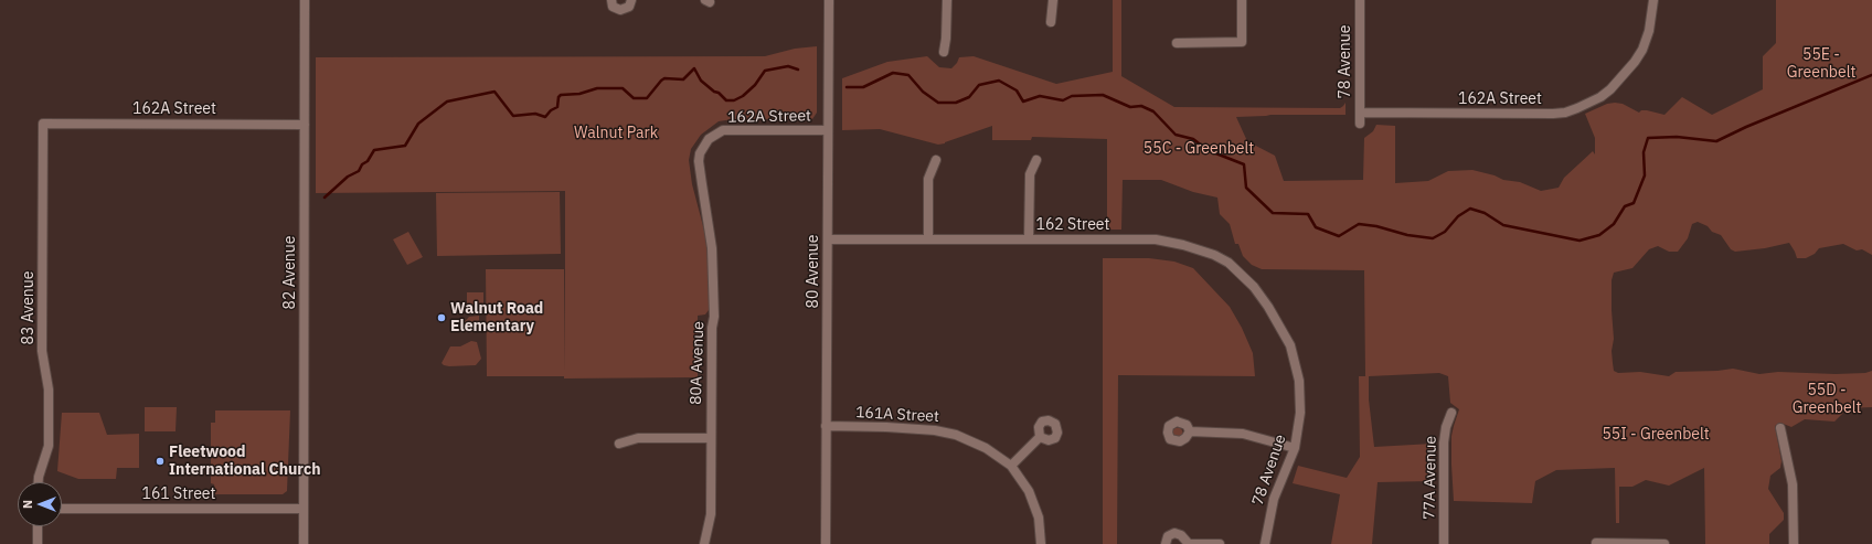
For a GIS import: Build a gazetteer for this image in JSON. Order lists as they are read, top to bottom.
{
  "streets": {
    "street": [
      "78 Avenue",
      "162A Street",
      "162 Street",
      "80 Avenue",
      "82 Avenue",
      "83 Avenue",
      "80A Avenue",
      "161A Street",
      "77A Avenue",
      "161 Street"
    ]
  },
  "crossings": [
    ["78 Avenue", "162A Street"],
    ["78 Avenue", "162 Street"],
    ["162A Street", "80 Avenue"],
    ["162A Street", "82 Avenue"],
    ["162A Street", "83 Avenue"],
    ["162A Street", "80A Avenue"],
    ["162 Street", "80 Avenue"],
    ["80 Avenue", "161A Street"],
    ["82 Avenue", "161 Street"]
  ],
  "parks": [
    "55E - Greenbelt",
    "Walnut Park",
    "55C - Greenbelt",
    "55D - Greenbelt",
    "55I - Greenbelt"
  ],
  "places": ["Walnut Road Elementary", "Fleetwood International Church"],
  "north": "left"
}
